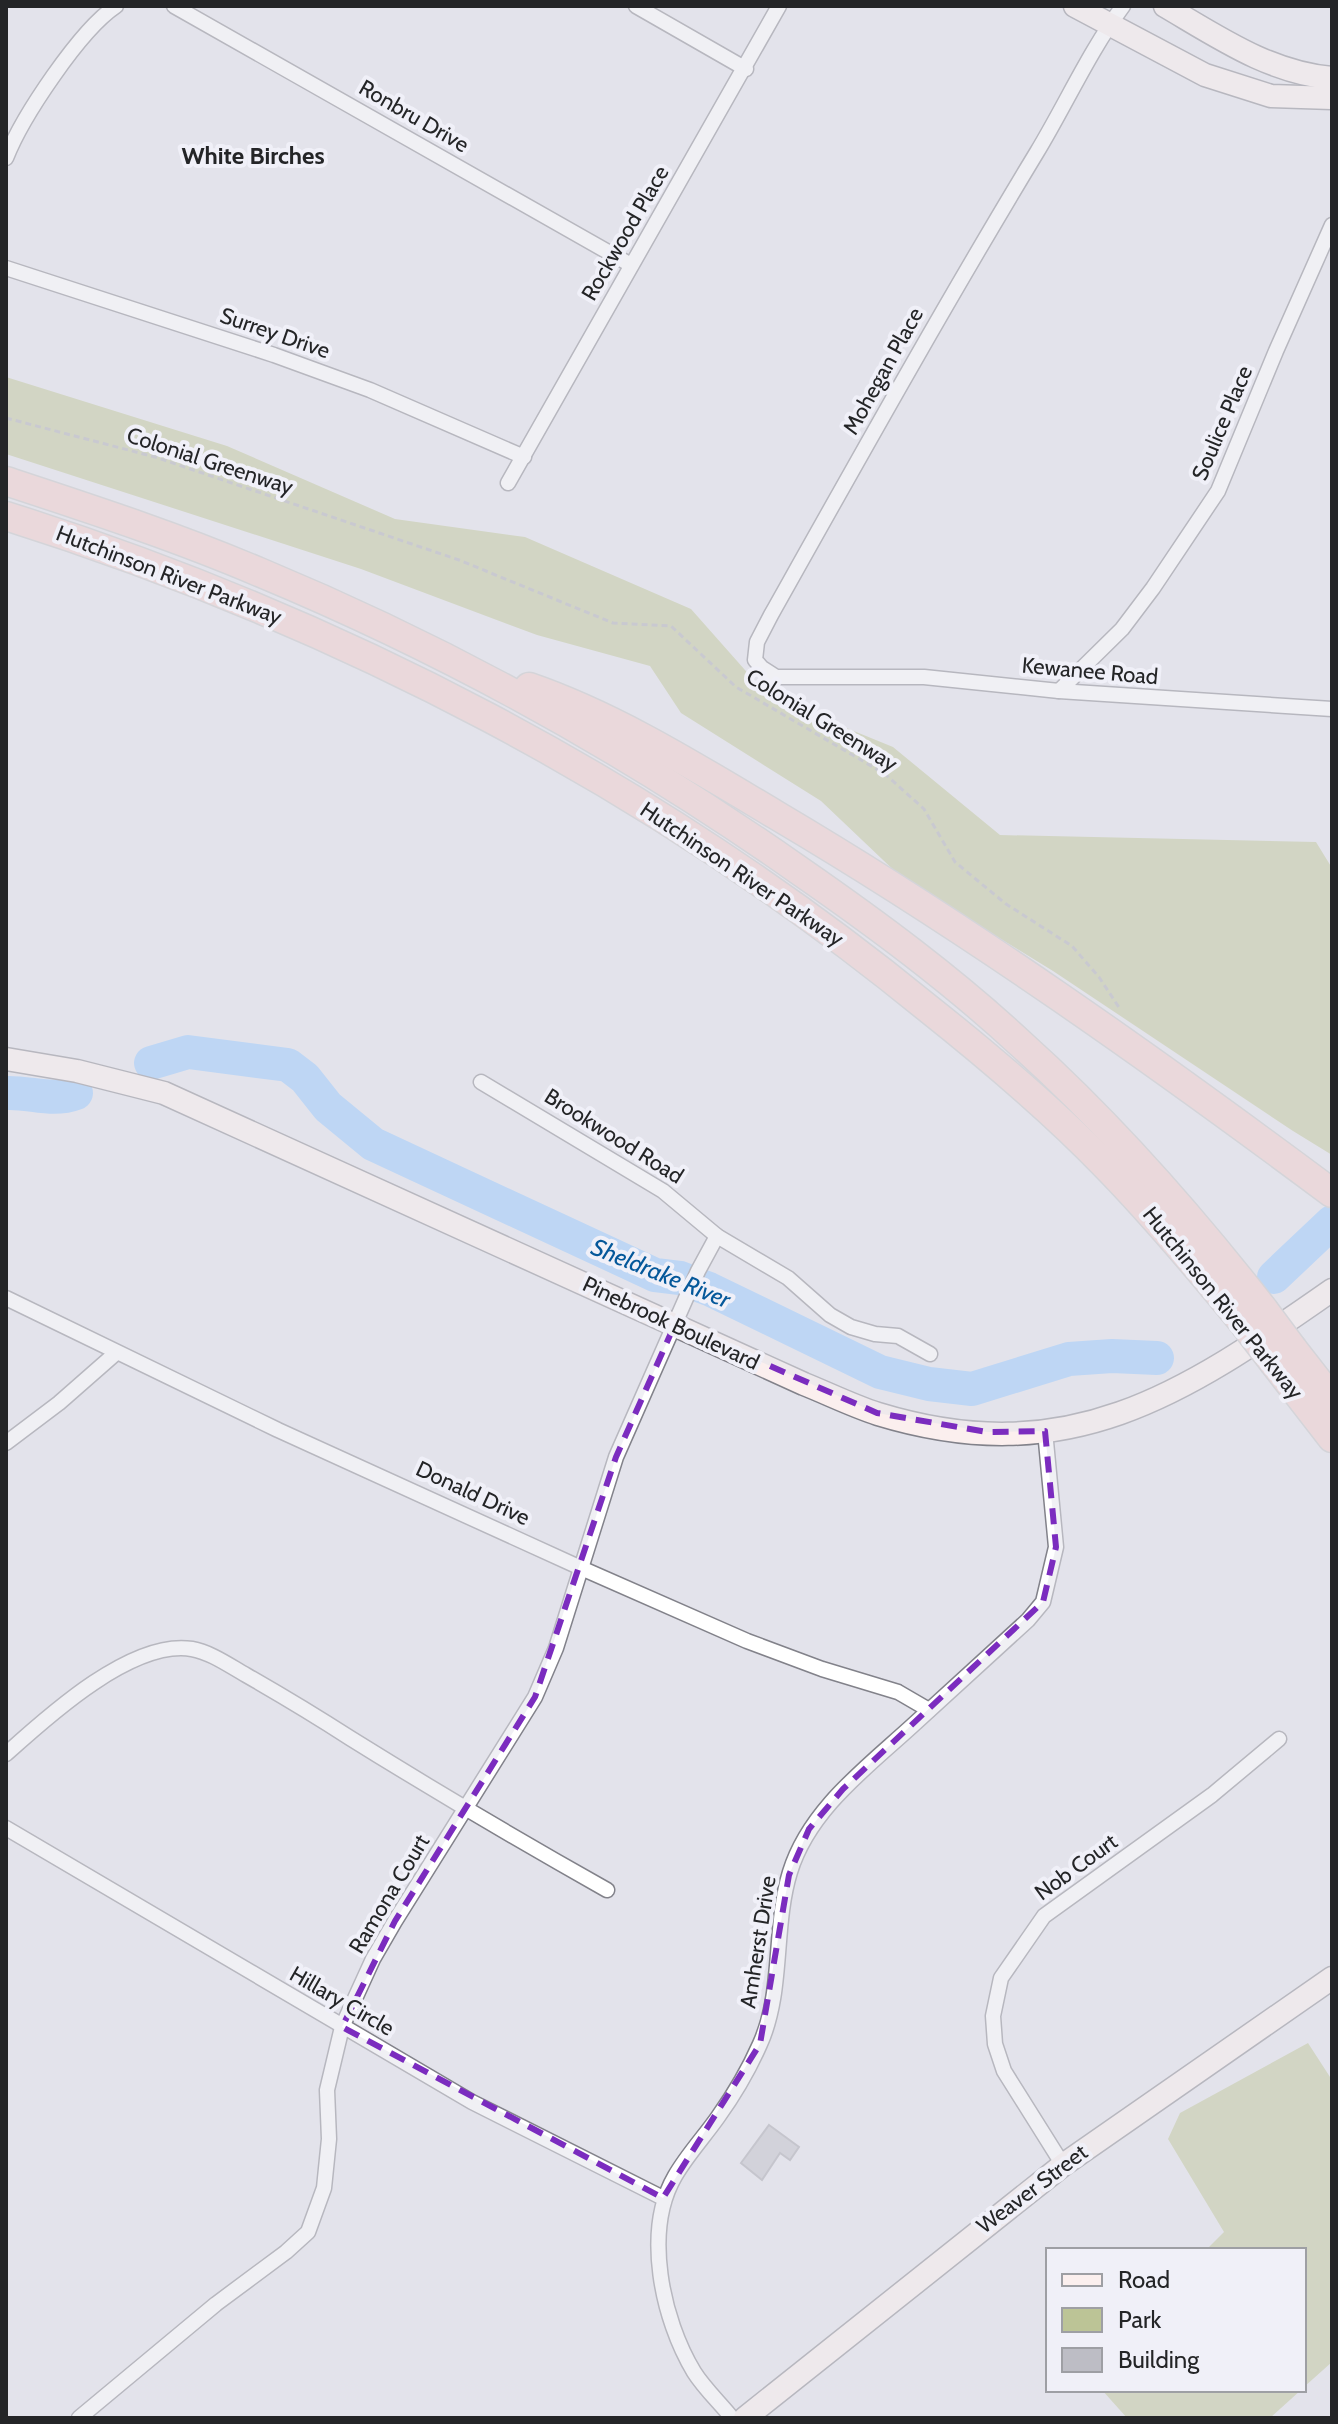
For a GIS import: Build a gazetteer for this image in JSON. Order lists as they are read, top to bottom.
{
  "streets": {
    "highway": ["Hutchinson River Parkway"],
    "street": [
      "Ronbru Drive",
      "Rockwood Place",
      "Surrey Drive",
      "Mohegan Place",
      "Soulice Place",
      "Kewanee Road",
      "Brookwood Road",
      "Pinebrook Boulevard",
      "Donald Drive",
      "Nob Court",
      "Ramona Court",
      "Amherst Drive",
      "Hillary Circle",
      "Weaver Street"
    ],
    "path": ["Colonial Greenway"]
  },
  "crossings": [
    ["Ronbru Drive", "Rockwood Place"],
    ["Rockwood Place", "Surrey Drive"],
    ["Mohegan Place", "Kewanee Road"],
    ["Soulice Place", "Kewanee Road"],
    ["Pinebrook Boulevard", "Ramona Court"],
    ["Pinebrook Boulevard", "Amherst Drive"],
    ["Donald Drive", "Ramona Court"],
    ["Donald Drive", "Amherst Drive"],
    ["Nob Court", "Weaver Street"],
    ["Ramona Court", "Hillary Circle"],
    ["Amherst Drive", "Hillary Circle"]
  ],
  "districts": ["White Birches"],
  "water": ["Sheldrake River"],
  "legend": ["Road", "Park", "Building"]
}
